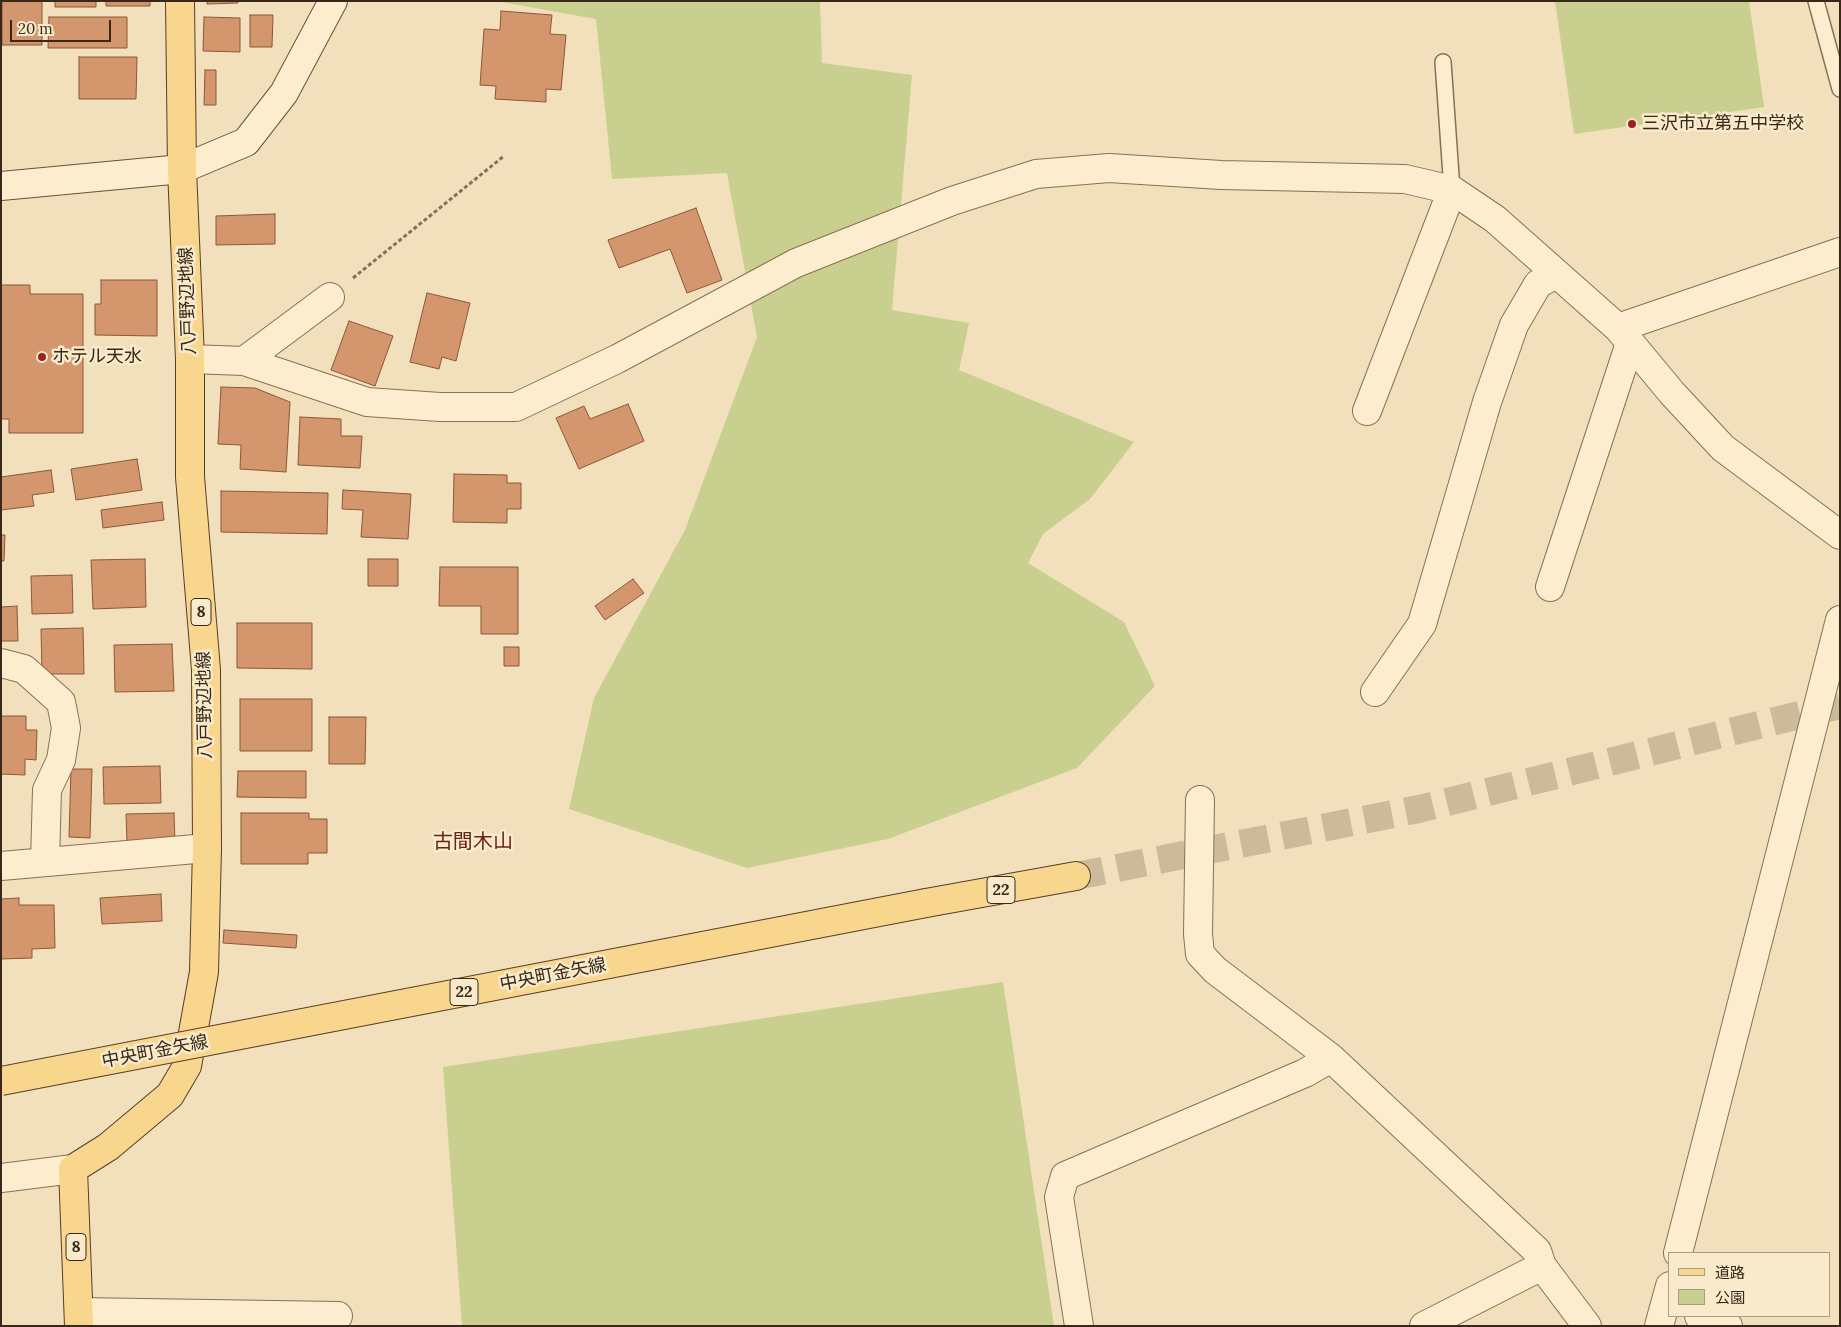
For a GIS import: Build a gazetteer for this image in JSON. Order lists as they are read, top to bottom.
{
  "streets": {
    "main road": [
      "八戸野辺地線",
      "8",
      "22",
      "中央町金矢線"
    ]
  },
  "crossings": [
    ["八戸野辺地線", "8"]
  ],
  "districts": ["古間木山"],
  "places": ["三沢市立第五中学校", "ホテル天水"],
  "legend": ["道路", "公園"],
  "scale_bar": "20 m"
}
